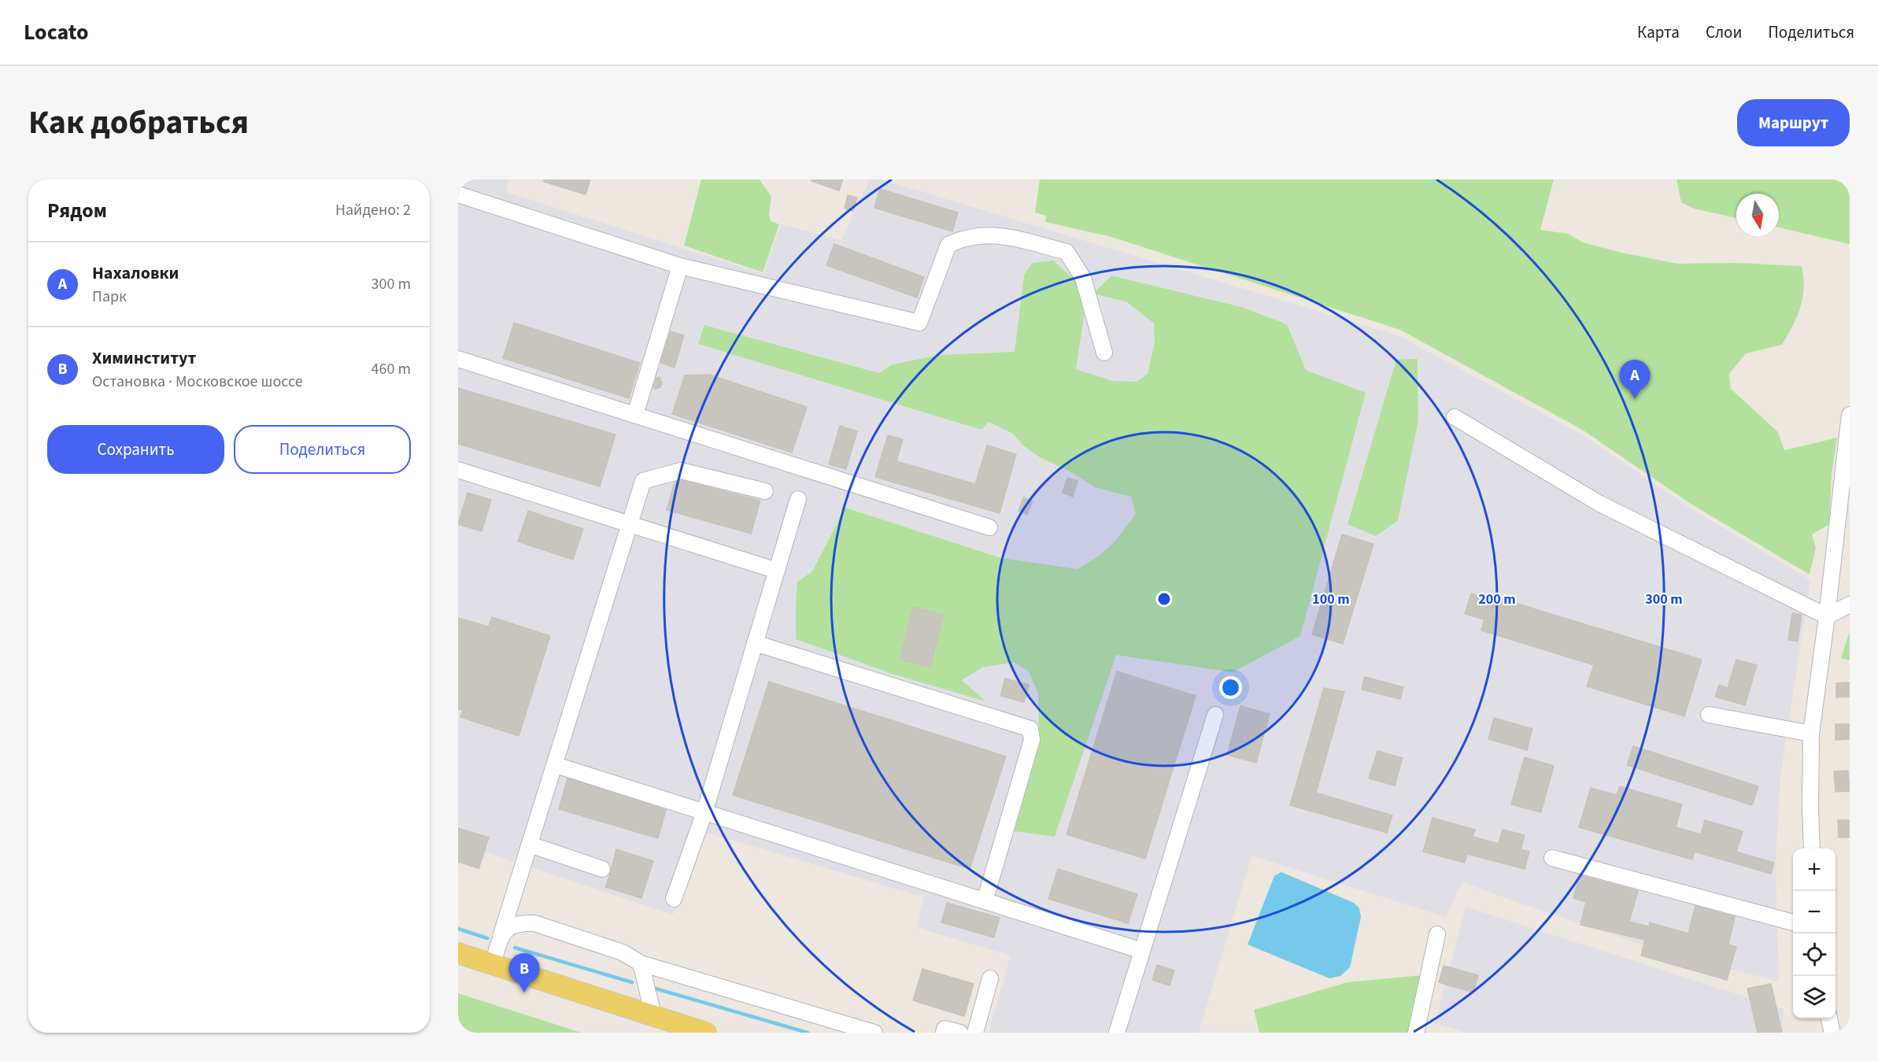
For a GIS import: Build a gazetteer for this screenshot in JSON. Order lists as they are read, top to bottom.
{
  "north": "bottom",
  "page": {
    "header": "Locato",
    "nav": ["Карта", "Слои", "Поделиться"],
    "title": "Как добраться",
    "buttons": [
      "Маршрут",
      ["Сохранить", "Поделиться"]
    ],
    "heading": ["Рядом", "Найдено: 2"],
    "list": [
      {
        "mark": "A",
        "name": "Нахаловки",
        "note": "Парк",
        "value": "300 m"
      },
      {
        "mark": "B",
        "name": "Химинститут",
        "note": "Остановка · Московское шоссе",
        "value": "460 m"
      }
    ],
    "pins": ["A", "B"],
    "map_buttons": ["+", "−"]
  },
  "rings": ["100 m", "200 m", "300 m"]
}
